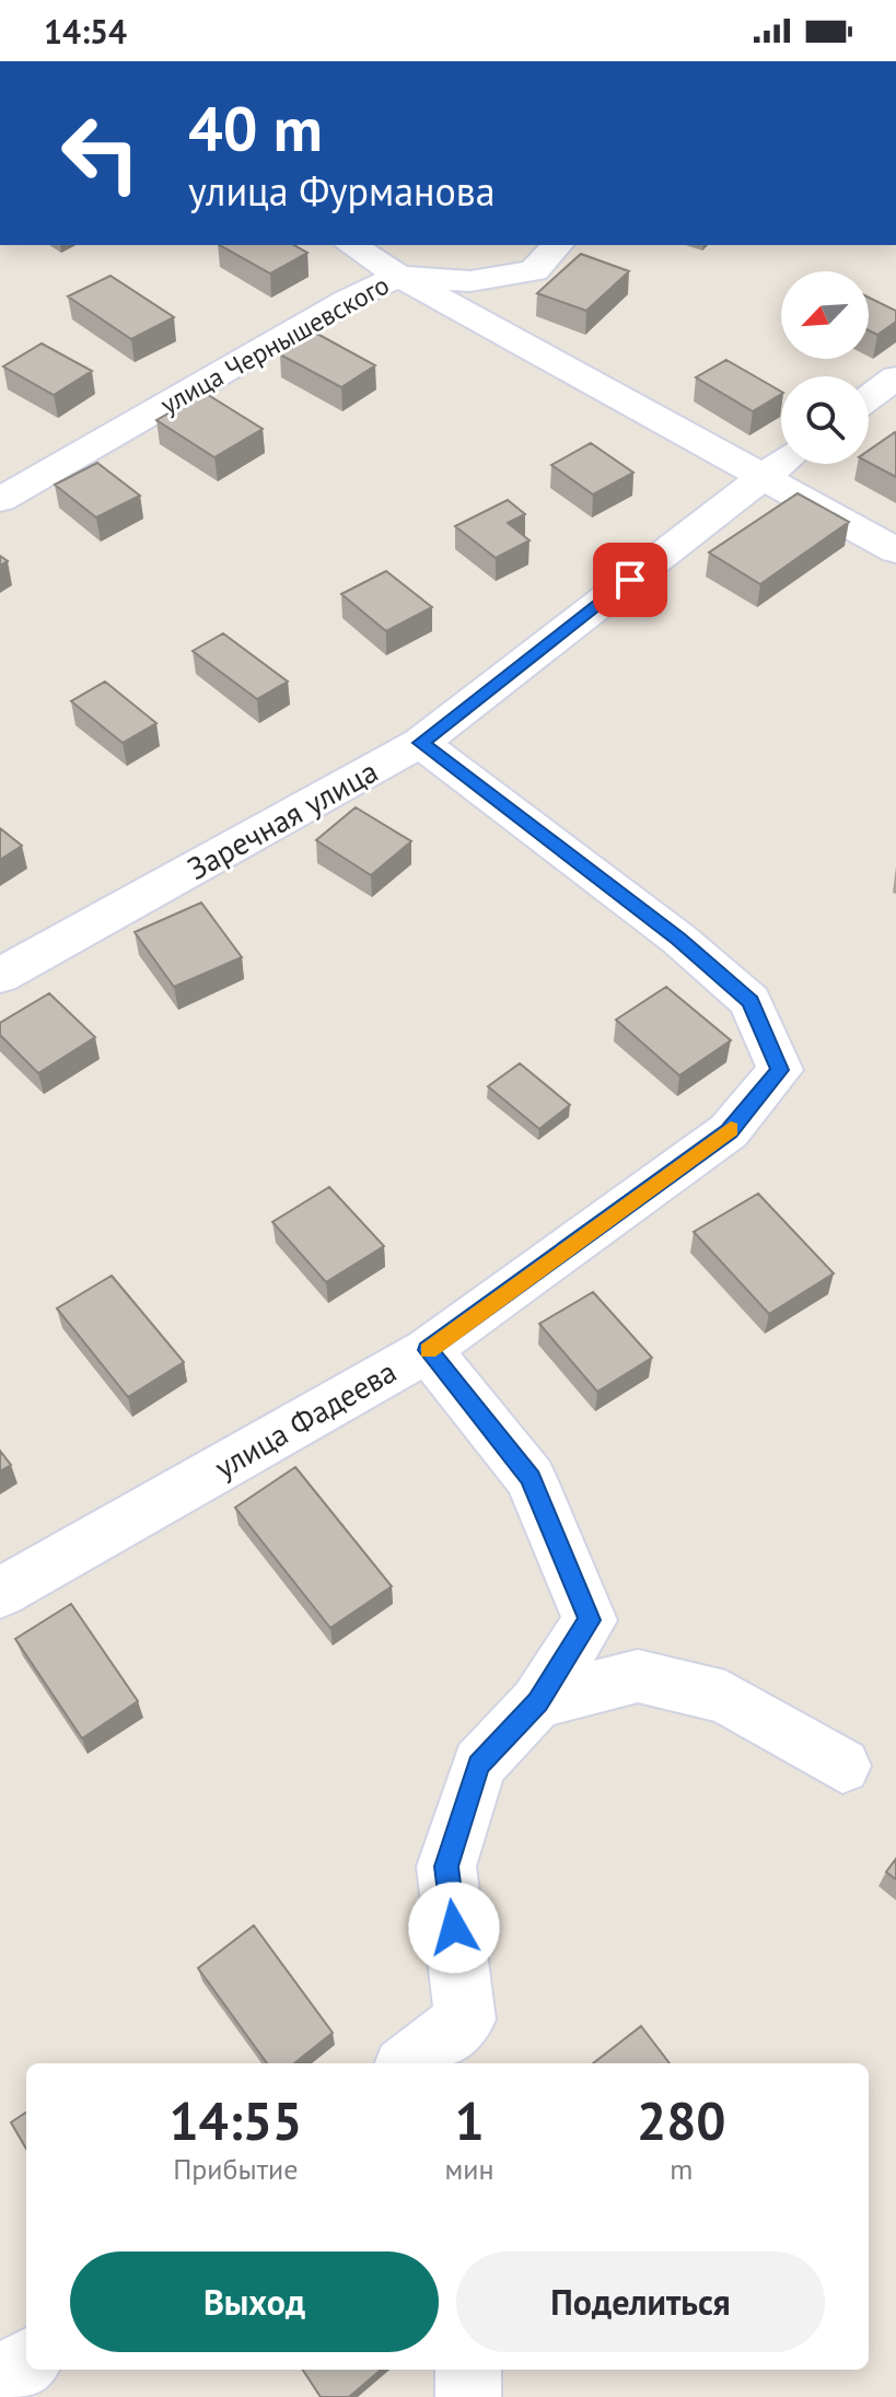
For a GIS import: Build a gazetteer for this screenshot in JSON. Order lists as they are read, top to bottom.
{
  "streets": {
    "street": ["улица Чернышевского", "Заречная улица", "улица Фадеева"]
  },
  "crossings": [
    ["Заречная улица", "улица Фадеева"]
  ],
  "north": "bottom left",
  "page": {
    "status": "14:54",
    "turn": ["40 m", "улица Фурманова"],
    "eta": [
      "14:55",
      "Прибытие",
      "1",
      "мин",
      "280",
      "m"
    ],
    "buttons": ["Выход", "Поделиться"]
  }
}
